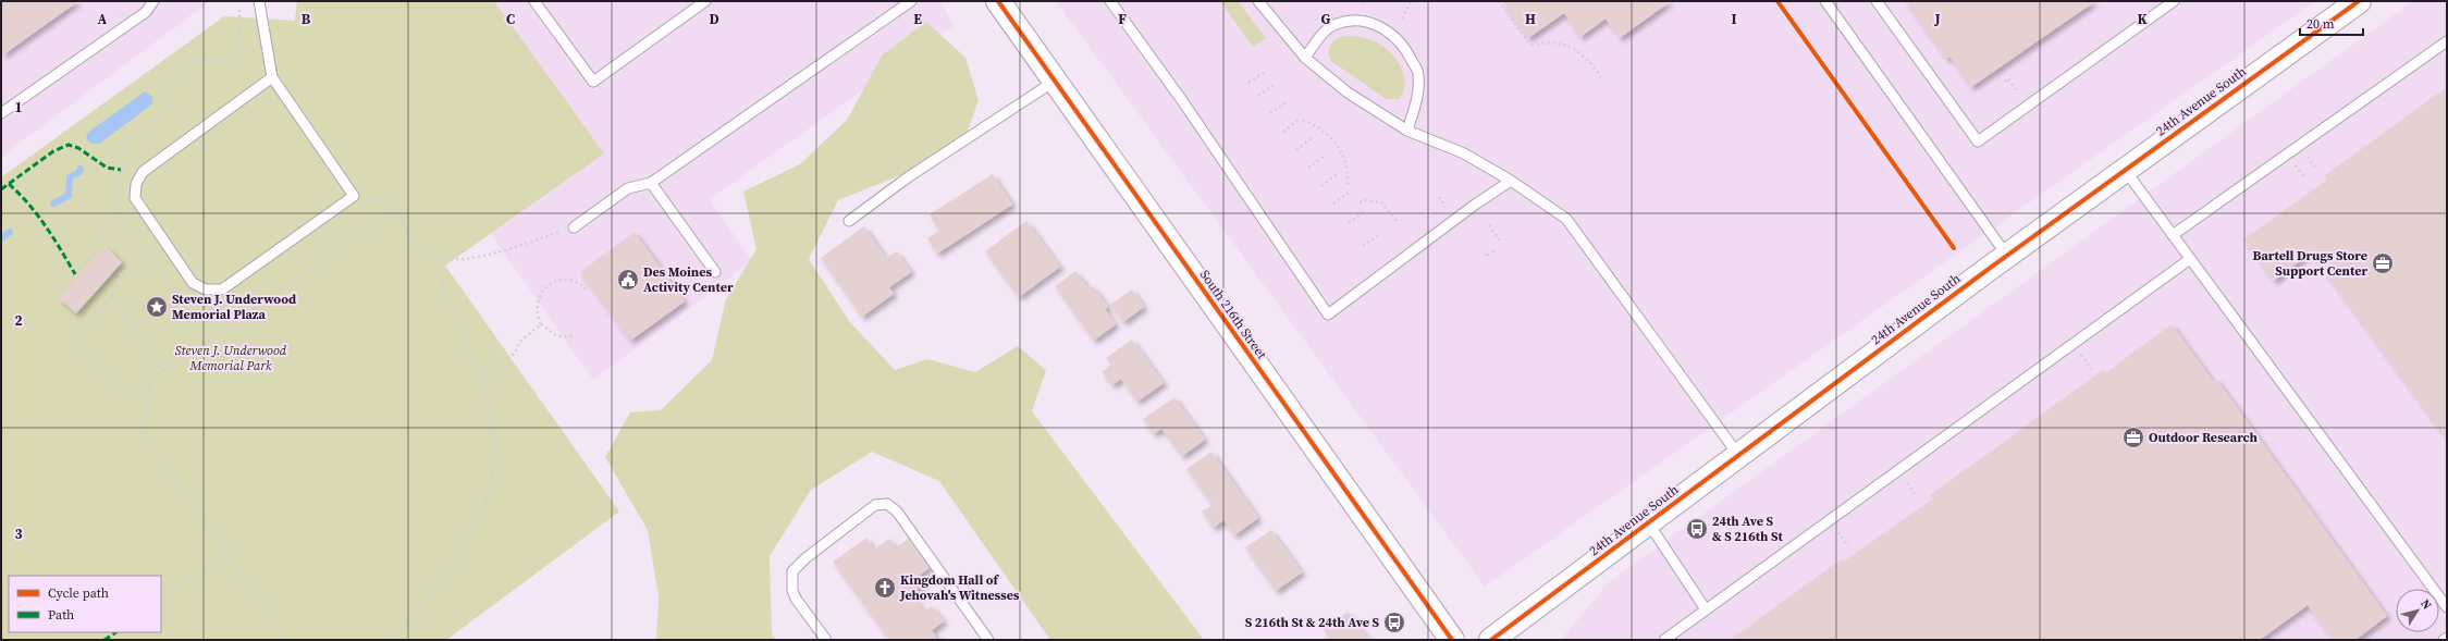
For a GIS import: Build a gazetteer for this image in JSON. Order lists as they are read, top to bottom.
{
  "streets": {
    "street": ["24th Avenue South", "South 216th Street"]
  },
  "parks": ["Steven J. Underwood Memorial Park"],
  "places": {
    "office": ["Bartell Drugs Store Support Center", "Outdoor Research"],
    "public building": ["Des Moines Activity Center"],
    "place": ["Steven J. Underwood Memorial Plaza"],
    "bus stop": ["24th Ave S & S 216th St", "S 216th St & 24th Ave S"],
    "church": ["Kingdom Hall of Jehovah's Witnesses"]
  },
  "legend": ["Cycle path", "Path"],
  "scale_bar": "20 m",
  "north": "top right",
  "grid": {
    "columns": [
      "A",
      "B",
      "C",
      "D",
      "E",
      "F",
      "G",
      "H",
      "I",
      "J",
      "K"
    ],
    "rows": ["1", "2", "3"]
  }
}
